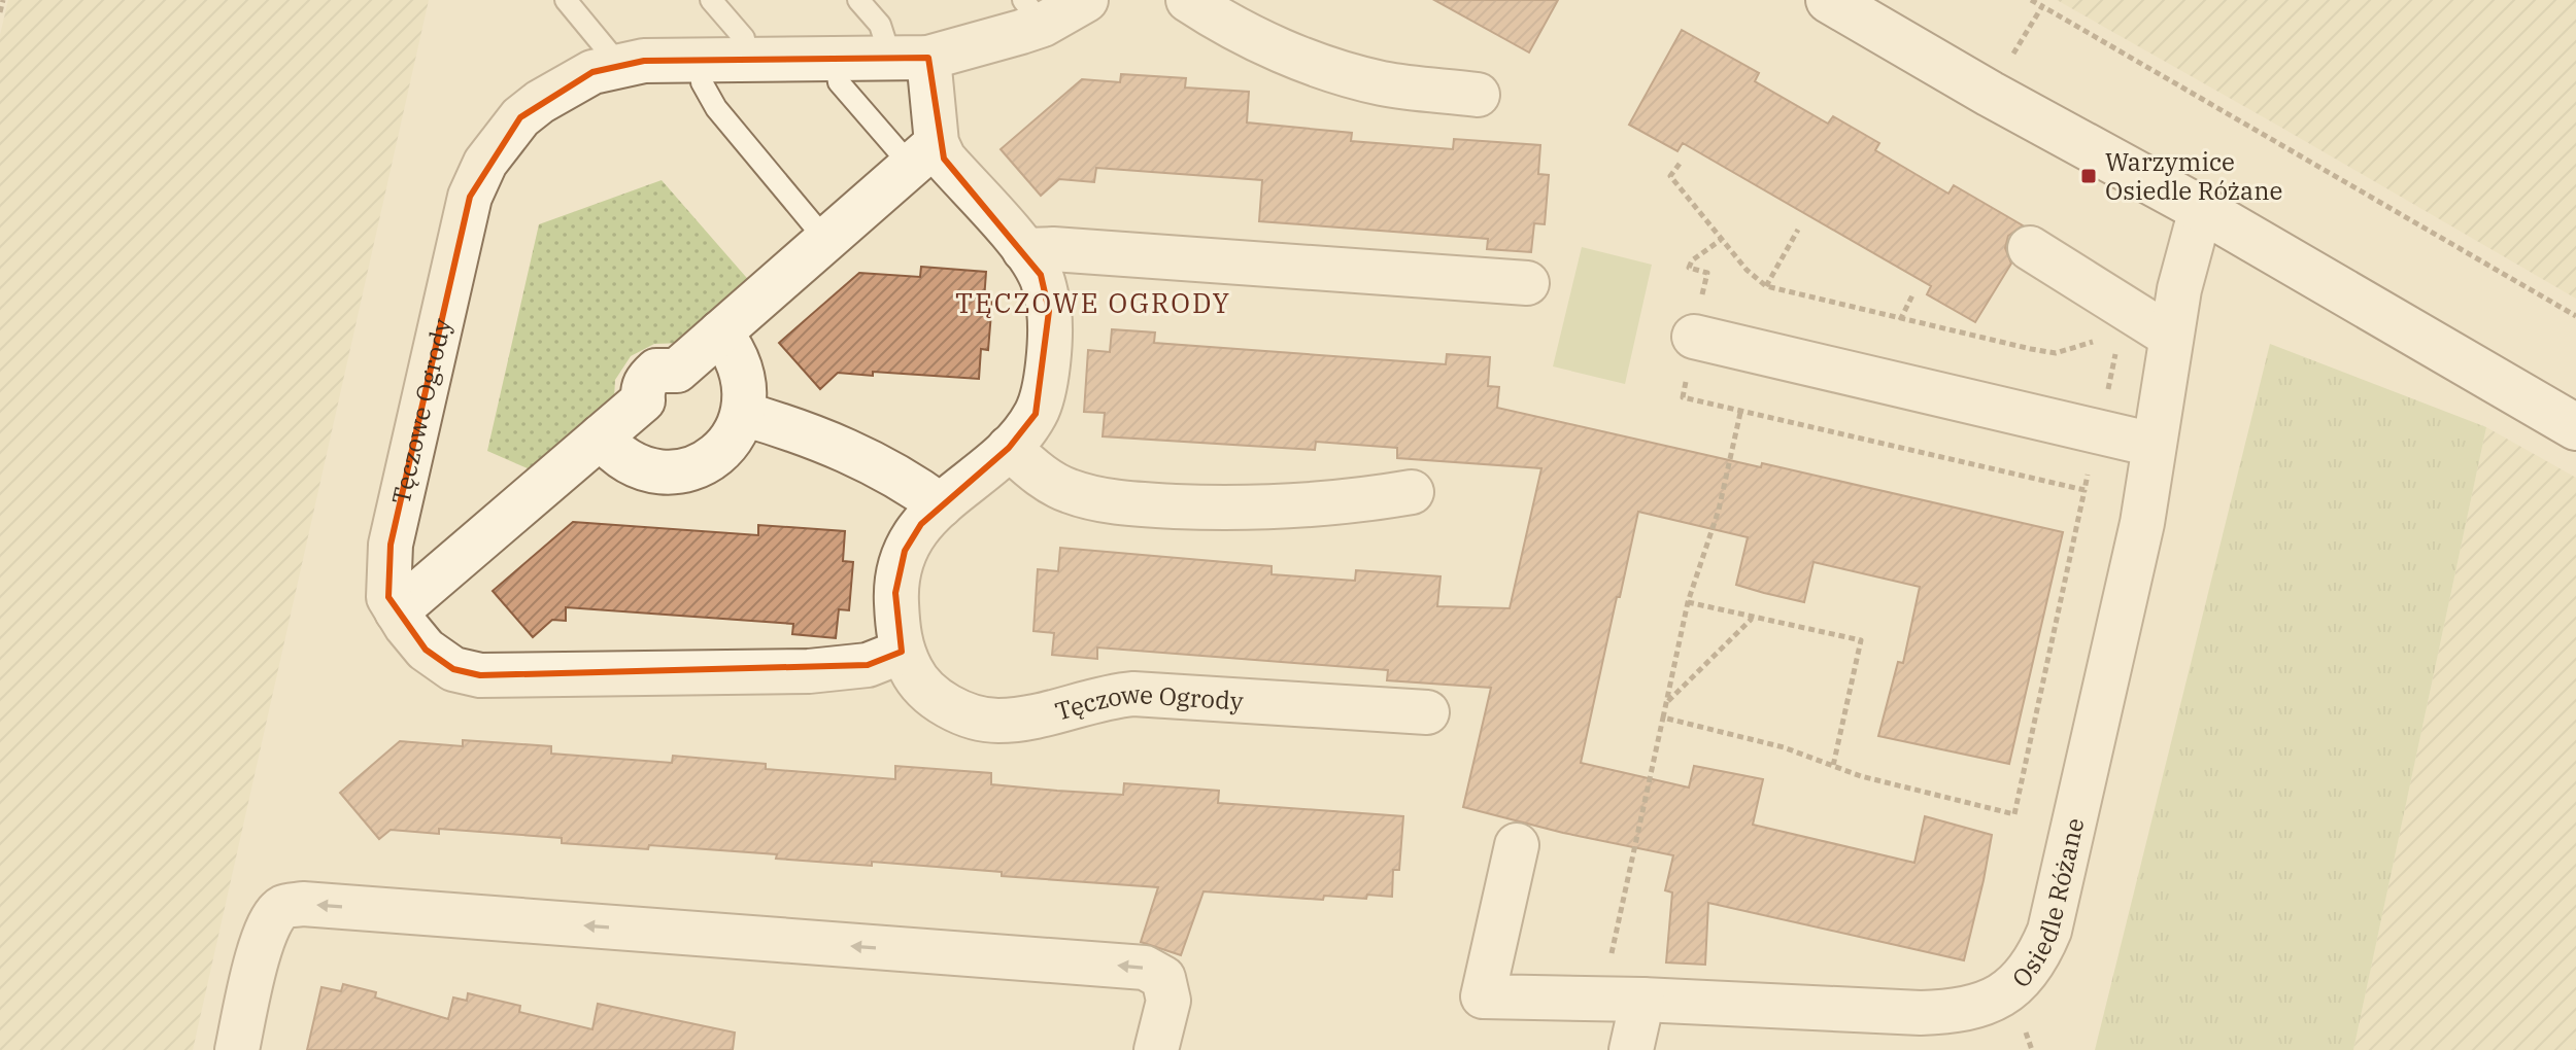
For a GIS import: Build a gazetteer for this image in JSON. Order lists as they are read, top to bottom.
{
  "streets": {
    "street": ["Tęczowe Ogrody", "Osiedle Różane"]
  },
  "districts": ["TĘCZOWE OGRODY"],
  "places": {
    "transit": ["Warzymice Osiedle Różane"]
  }
}
